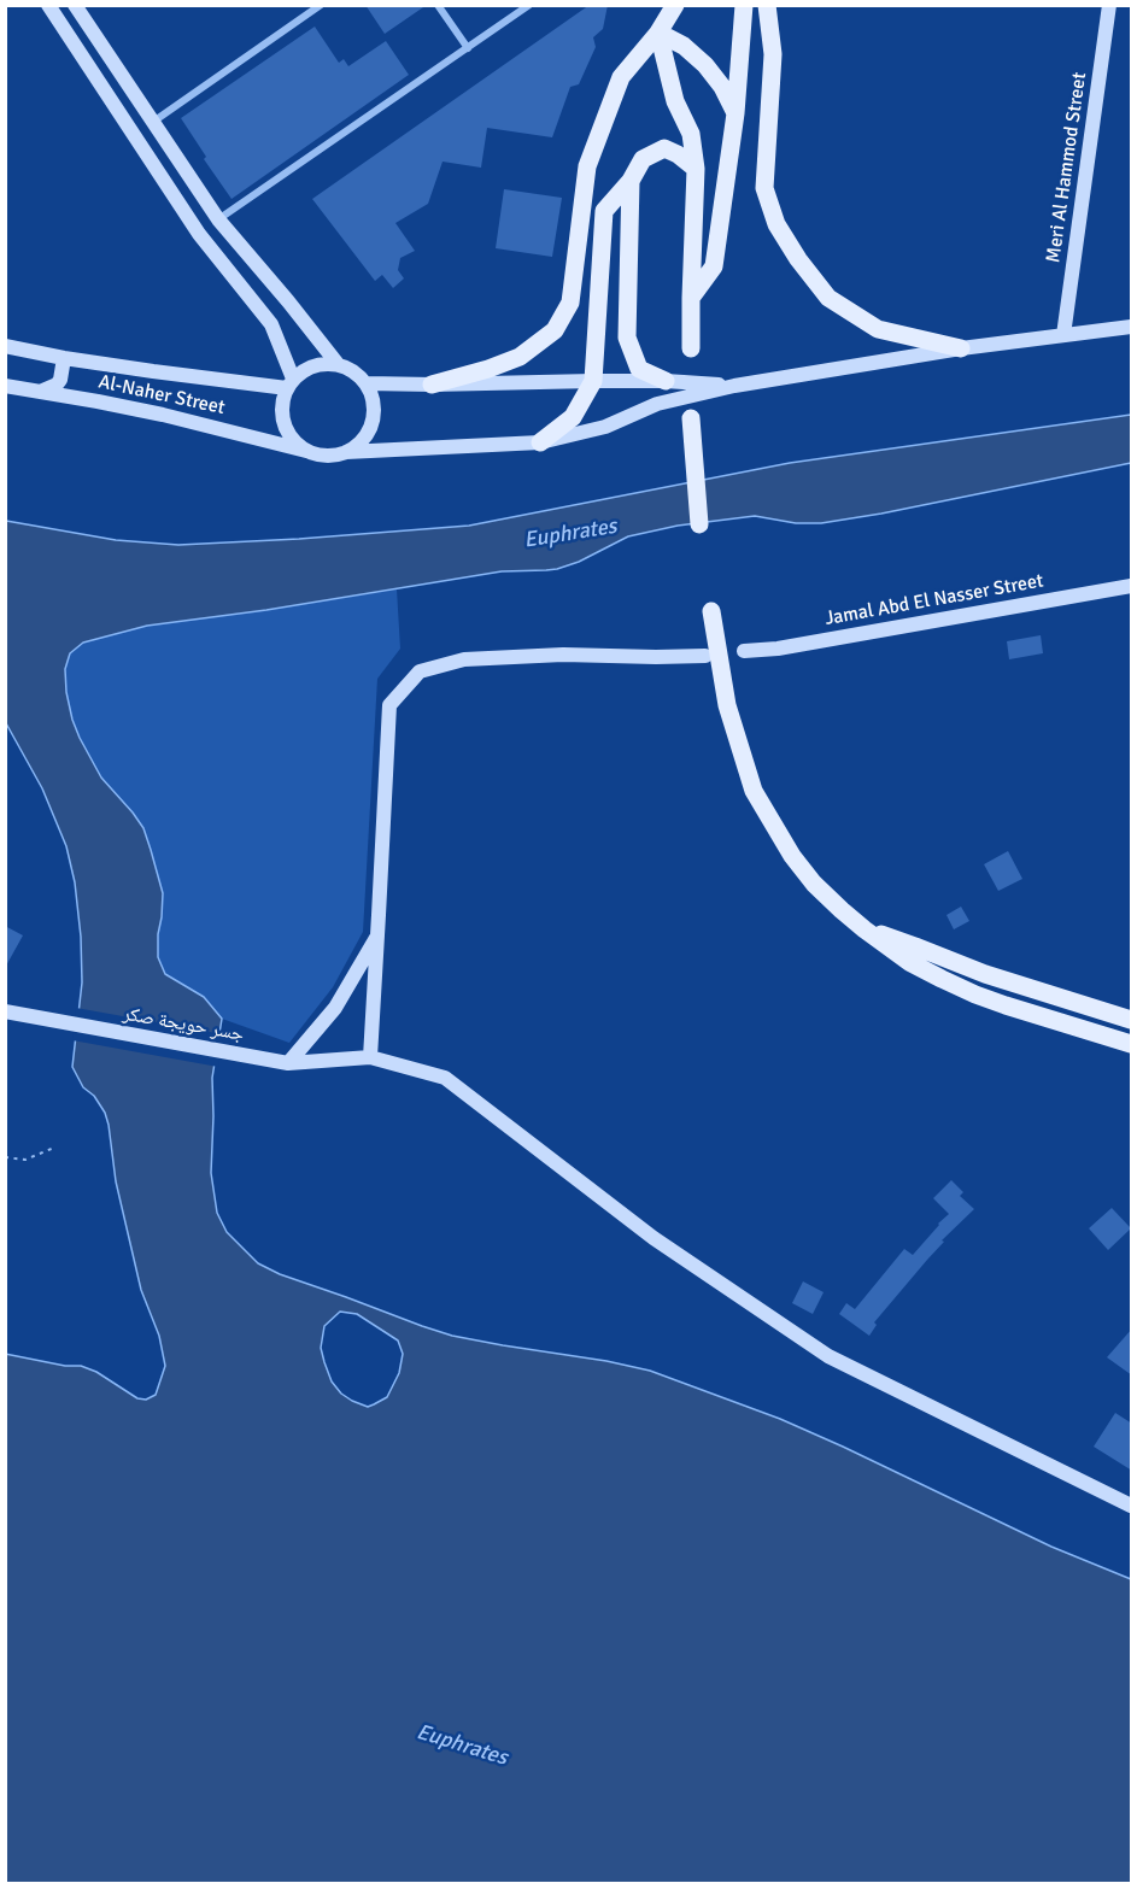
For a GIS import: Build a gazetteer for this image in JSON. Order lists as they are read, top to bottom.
{
  "streets": {
    "street": [
      "Meri Al Hammod Street",
      "Al-Naher Street",
      "Jamal Abd El Nasser Street",
      "جسر حويجة صكر"
    ]
  },
  "water": ["Euphrates"]
}
